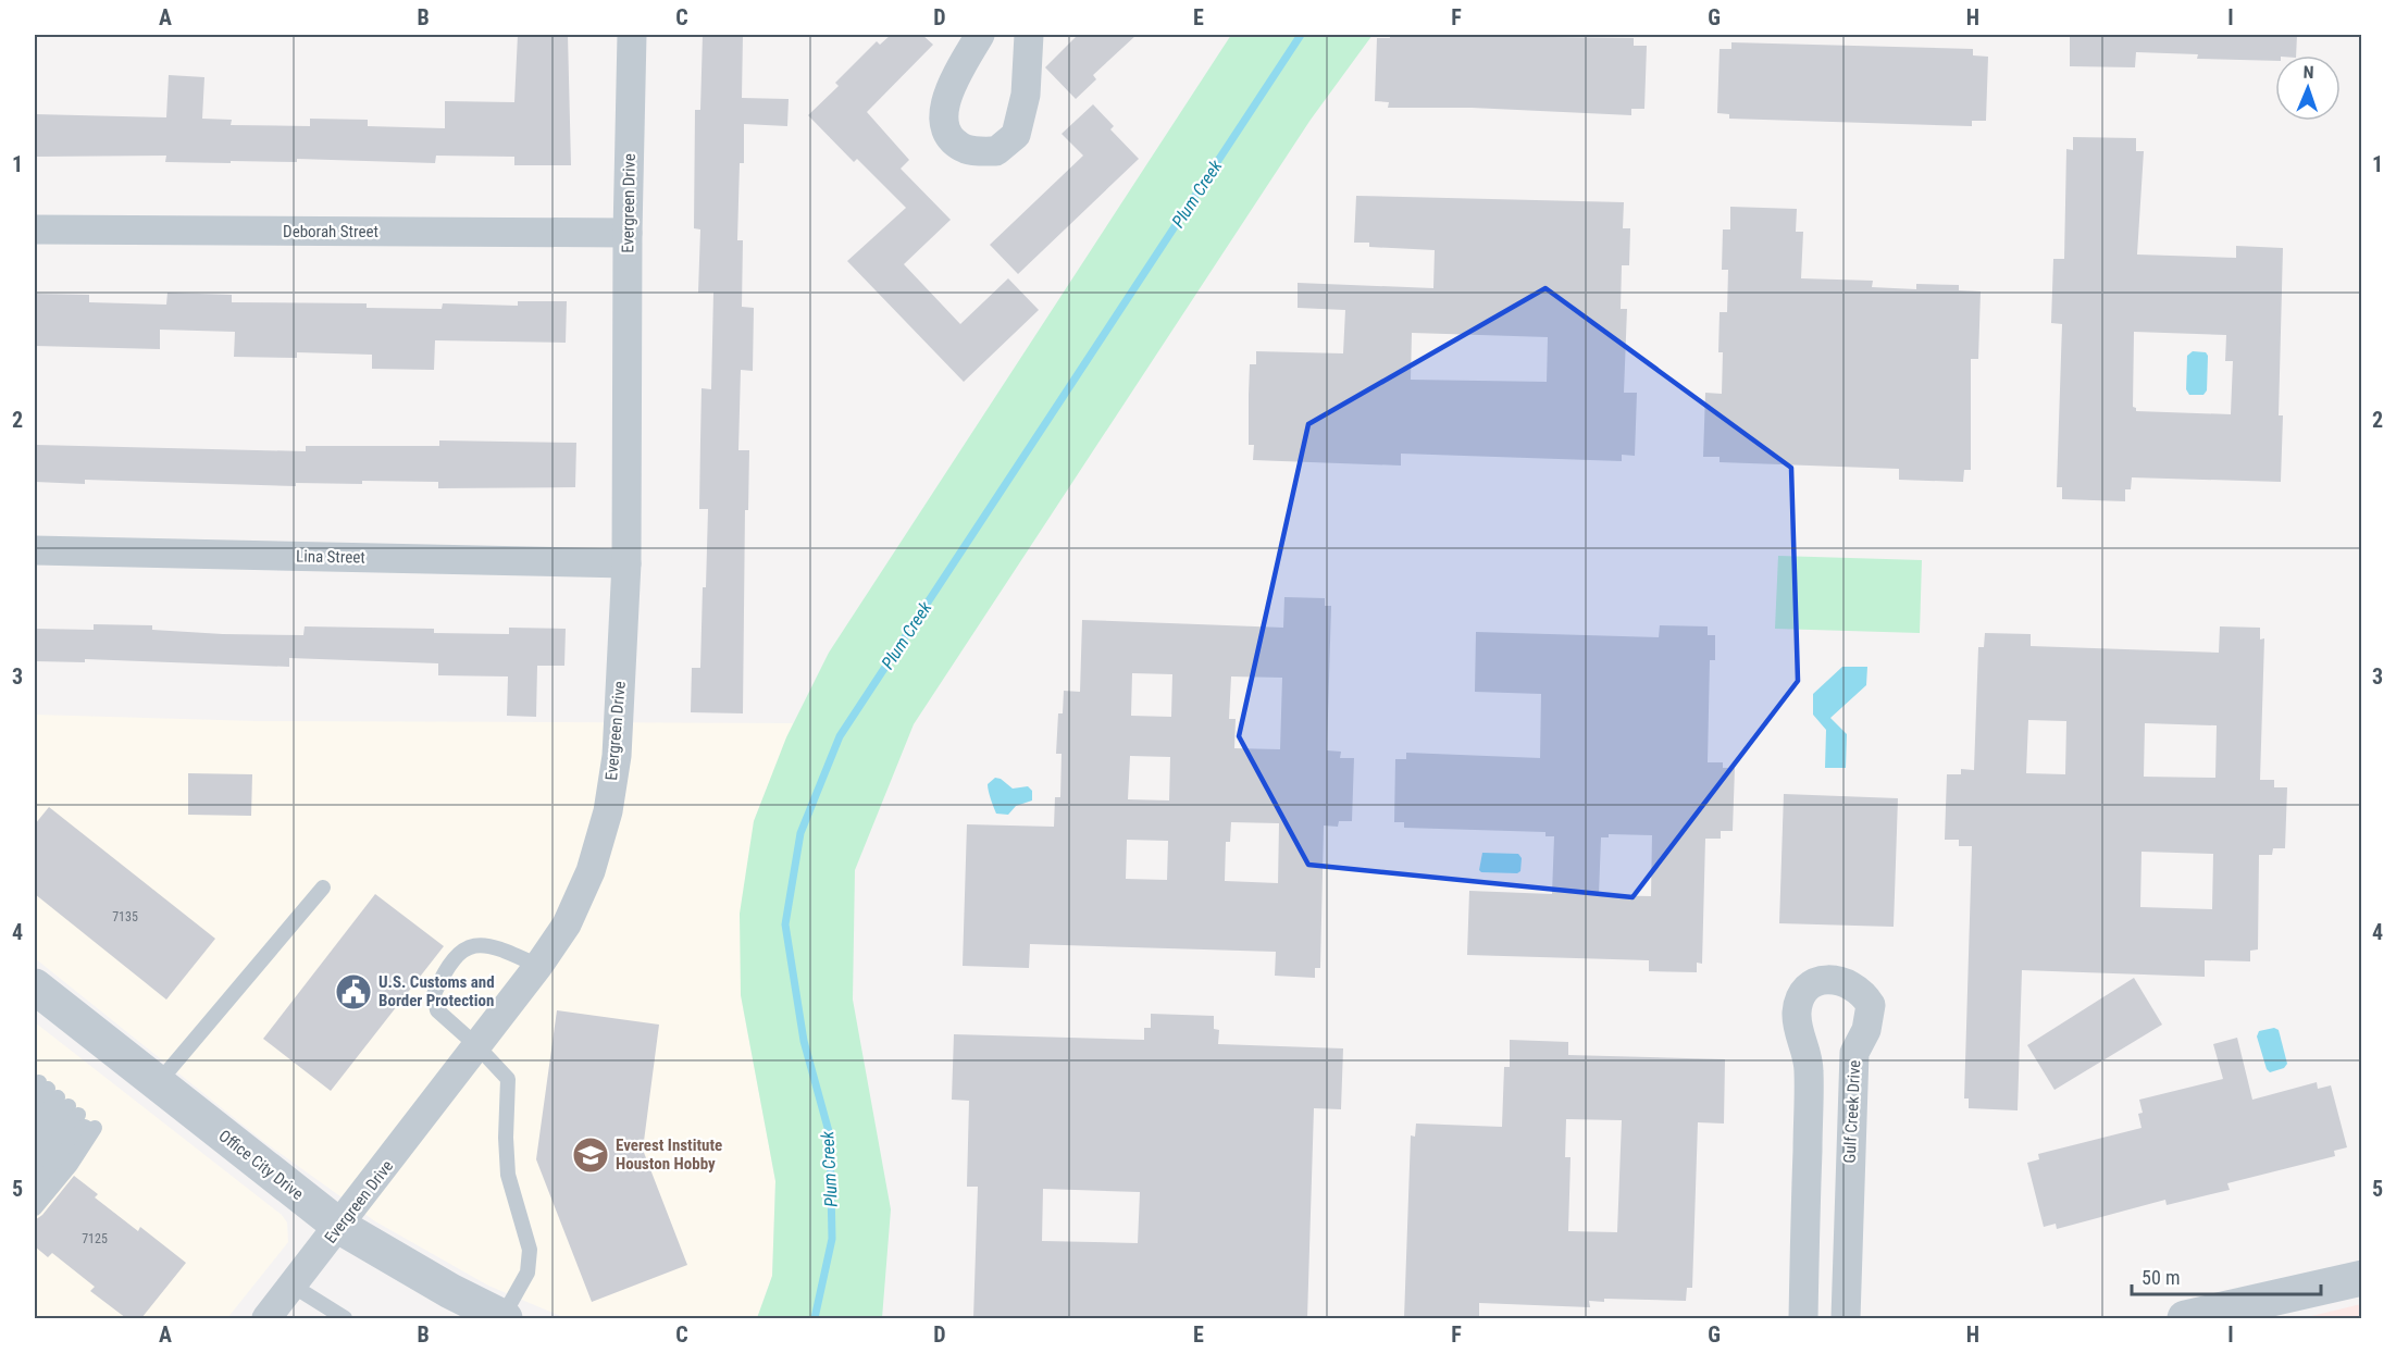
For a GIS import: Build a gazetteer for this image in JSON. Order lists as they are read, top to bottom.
{
  "streets": {
    "street": [
      "Evergreen Drive",
      "Deborah Street",
      "Lina Street",
      "Gulf Creek Drive",
      "Office City Drive"
    ]
  },
  "crossings": [
    ["Evergreen Drive", "Deborah Street"],
    ["Evergreen Drive", "Lina Street"],
    ["Evergreen Drive", "Office City Drive"]
  ],
  "water": ["Plum Creek"],
  "places": {
    "public building": ["U.S. Customs and Border Protection"],
    "school or university": ["Everest Institute Houston Hobby"]
  },
  "house_numbers": ["7135", "7125"],
  "scale_bar": "50 m",
  "north": "top",
  "grid": {
    "columns": [
      "A",
      "B",
      "C",
      "D",
      "E",
      "F",
      "G",
      "H",
      "I"
    ],
    "rows": [
      "1",
      "2",
      "3",
      "4",
      "5"
    ]
  }
}
